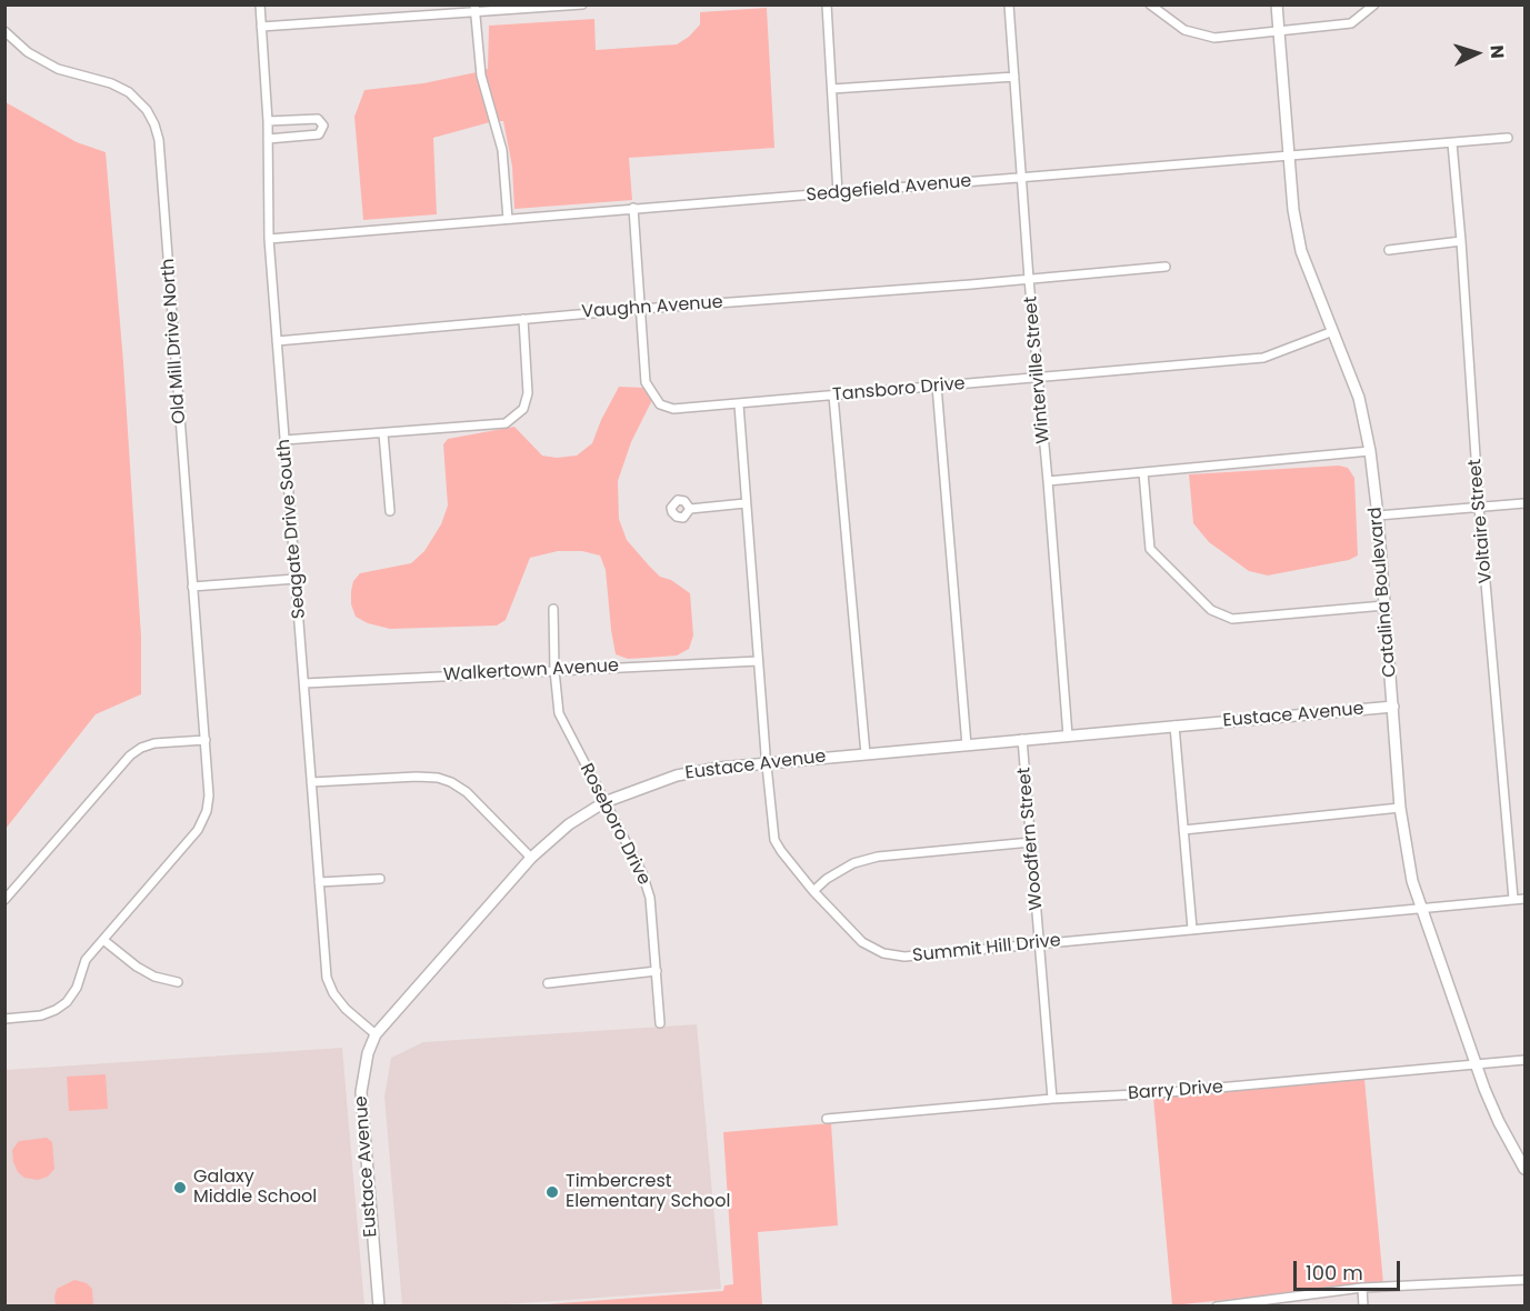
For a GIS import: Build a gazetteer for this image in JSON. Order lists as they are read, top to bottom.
{
  "streets": {
    "street": [
      "Sedgefield Avenue",
      "Vaughn Avenue",
      "Old Mill Drive North",
      "Winterville Street",
      "Tansboro Drive",
      "Voltaire Street",
      "Seagate Drive South",
      "Catalina Boulevard",
      "Walkertown Avenue",
      "Eustace Avenue",
      "Roseboro Drive",
      "Woodfern Street",
      "Summit Hill Drive",
      "Barry Drive"
    ]
  },
  "crossings": [
    ["Sedgefield Avenue", "Winterville Street"],
    ["Sedgefield Avenue", "Tansboro Drive"],
    ["Sedgefield Avenue", "Voltaire Street"],
    ["Sedgefield Avenue", "Seagate Drive South"],
    ["Sedgefield Avenue", "Catalina Boulevard"],
    ["Vaughn Avenue", "Winterville Street"],
    ["Vaughn Avenue", "Tansboro Drive"],
    ["Vaughn Avenue", "Seagate Drive South"],
    ["Winterville Street", "Tansboro Drive"],
    ["Winterville Street", "Eustace Avenue"],
    ["Tansboro Drive", "Catalina Boulevard"],
    ["Tansboro Drive", "Summit Hill Drive"],
    ["Voltaire Street", "Summit Hill Drive"],
    ["Seagate Drive South", "Walkertown Avenue"],
    ["Seagate Drive South", "Eustace Avenue"],
    ["Catalina Boulevard", "Eustace Avenue"],
    ["Catalina Boulevard", "Summit Hill Drive"],
    ["Catalina Boulevard", "Barry Drive"],
    ["Walkertown Avenue", "Roseboro Drive"],
    ["Walkertown Avenue", "Summit Hill Drive"],
    ["Eustace Avenue", "Roseboro Drive"],
    ["Eustace Avenue", "Woodfern Street"],
    ["Eustace Avenue", "Summit Hill Drive"],
    ["Woodfern Street", "Summit Hill Drive"],
    ["Woodfern Street", "Barry Drive"]
  ],
  "places": ["Galaxy Middle School", "Timbercrest Elementary School"],
  "scale_bar": "100 m",
  "north": "right"
}
